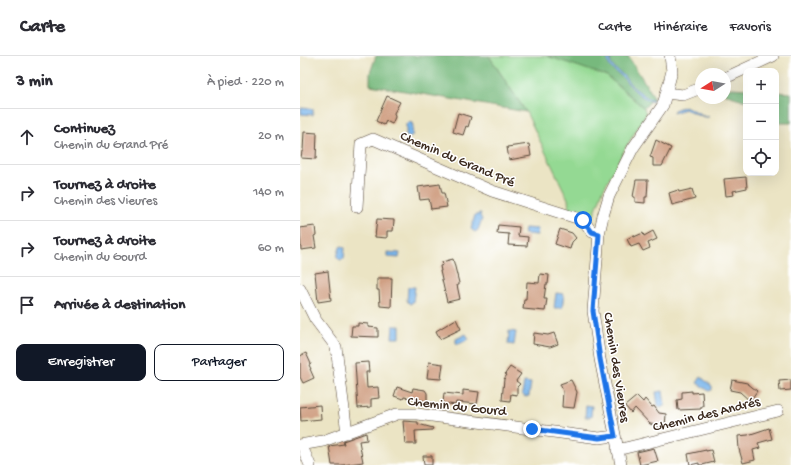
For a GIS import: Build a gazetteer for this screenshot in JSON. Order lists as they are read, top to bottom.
{
  "streets": {
    "street": [
      "Chemin du Grand Pré",
      "Chemin des Vieures",
      "Chemin du Gourd",
      "Chemin des Andrés"
    ]
  },
  "crossings": [
    ["Chemin du Grand Pré", "Chemin des Vieures"],
    ["Chemin des Vieures", "Chemin du Gourd"]
  ],
  "north": "left",
  "page": {
    "header": "Carte",
    "nav": ["Carte", "Itinéraire", "Favoris"],
    "heading": ["3 min", "À pied · 220 m"],
    "map_buttons": ["+", "−"],
    "list": [
      ["Continuez", "Chemin du Grand Pré", "20 m"],
      ["Tournez à droite", "Chemin des Vieures", "140 m"],
      ["Tournez à droite", "Chemin du Gourd", "60 m"],
      "Arrivée à destination"
    ],
    "buttons": ["Enregistrer", "Partager"]
  }
}
